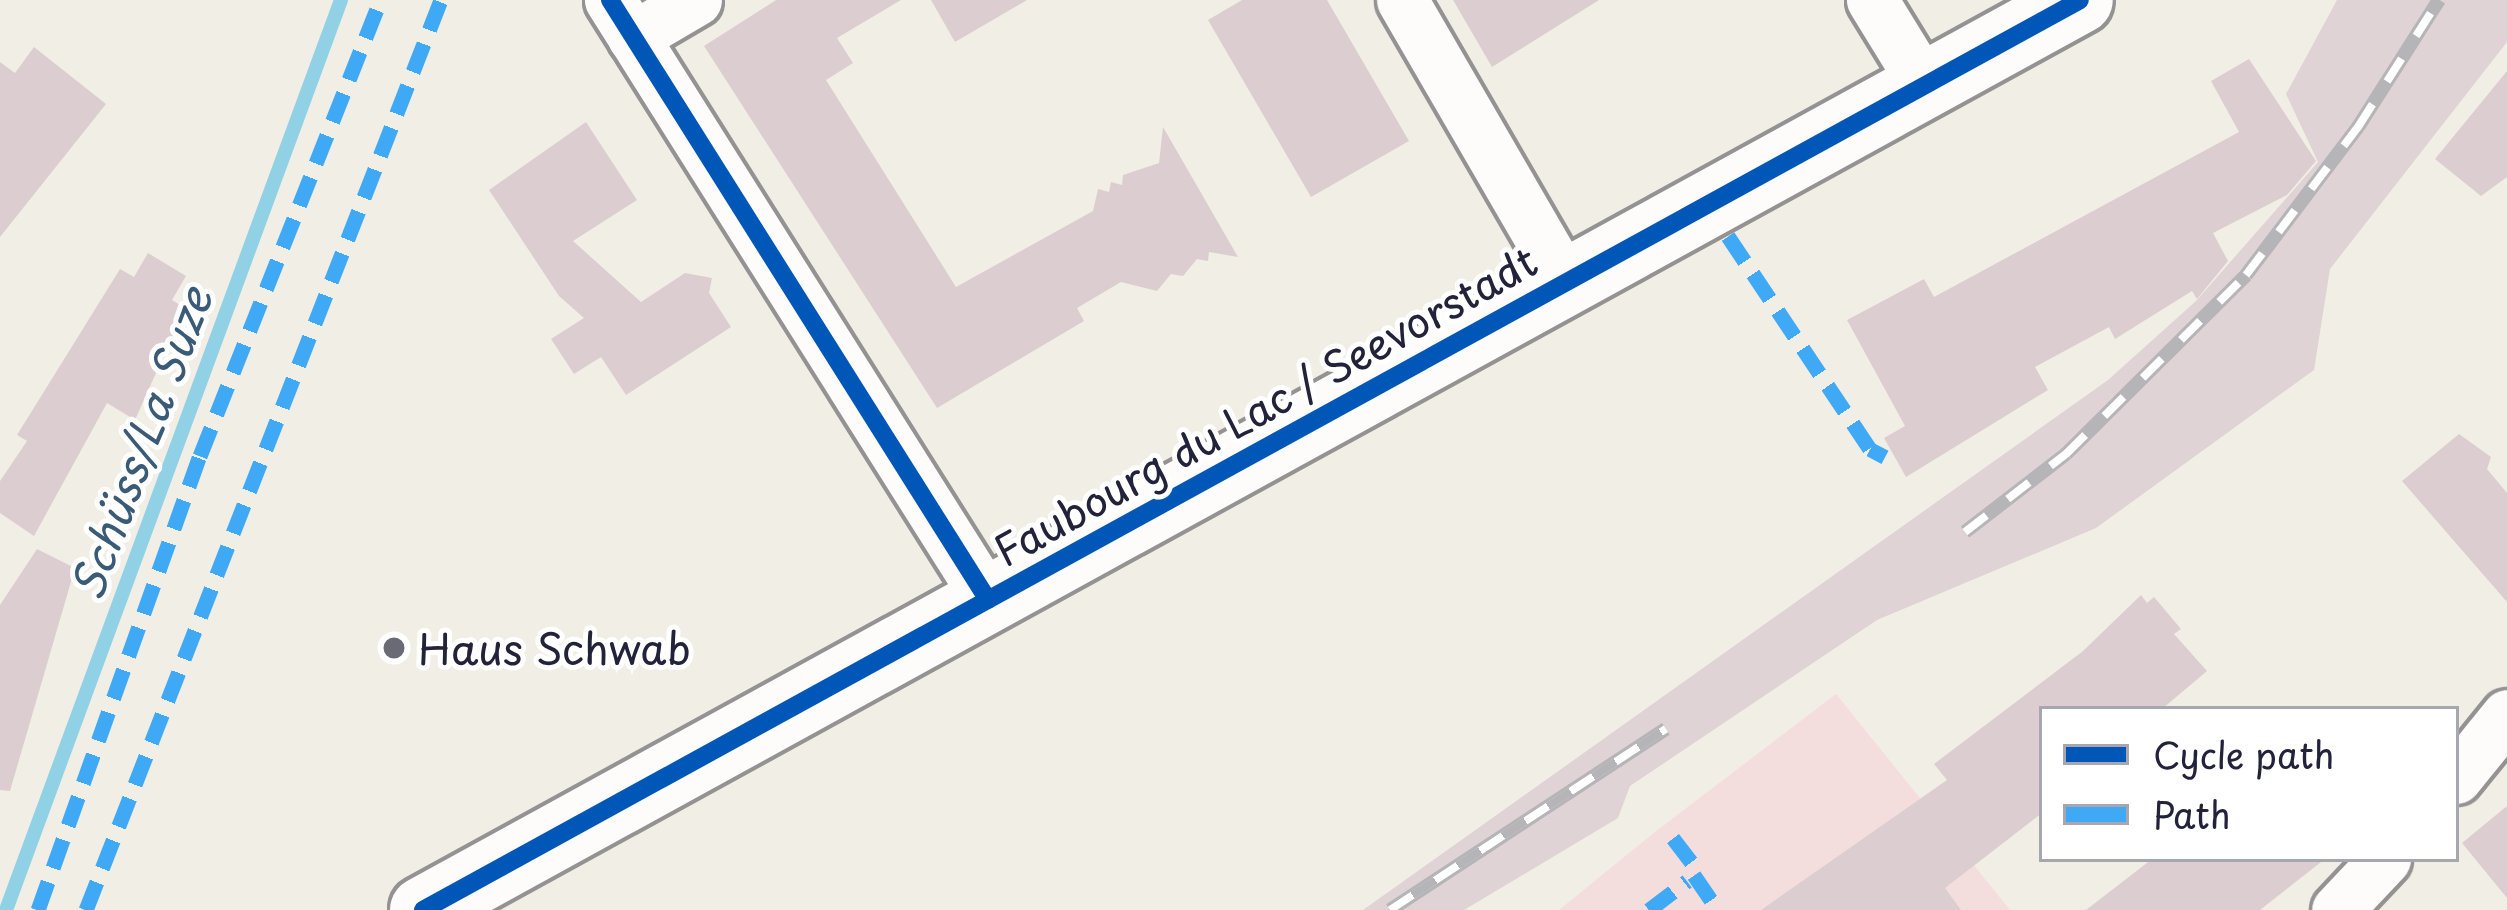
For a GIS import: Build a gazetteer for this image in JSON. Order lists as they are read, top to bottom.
{
  "streets": {
    "main road": ["Faubourg du Lac / Seevorstadt"]
  },
  "water": ["Schüss/La Suze"],
  "places": ["Haus Schwab"],
  "legend": ["Cycle path", "Path"]
}
